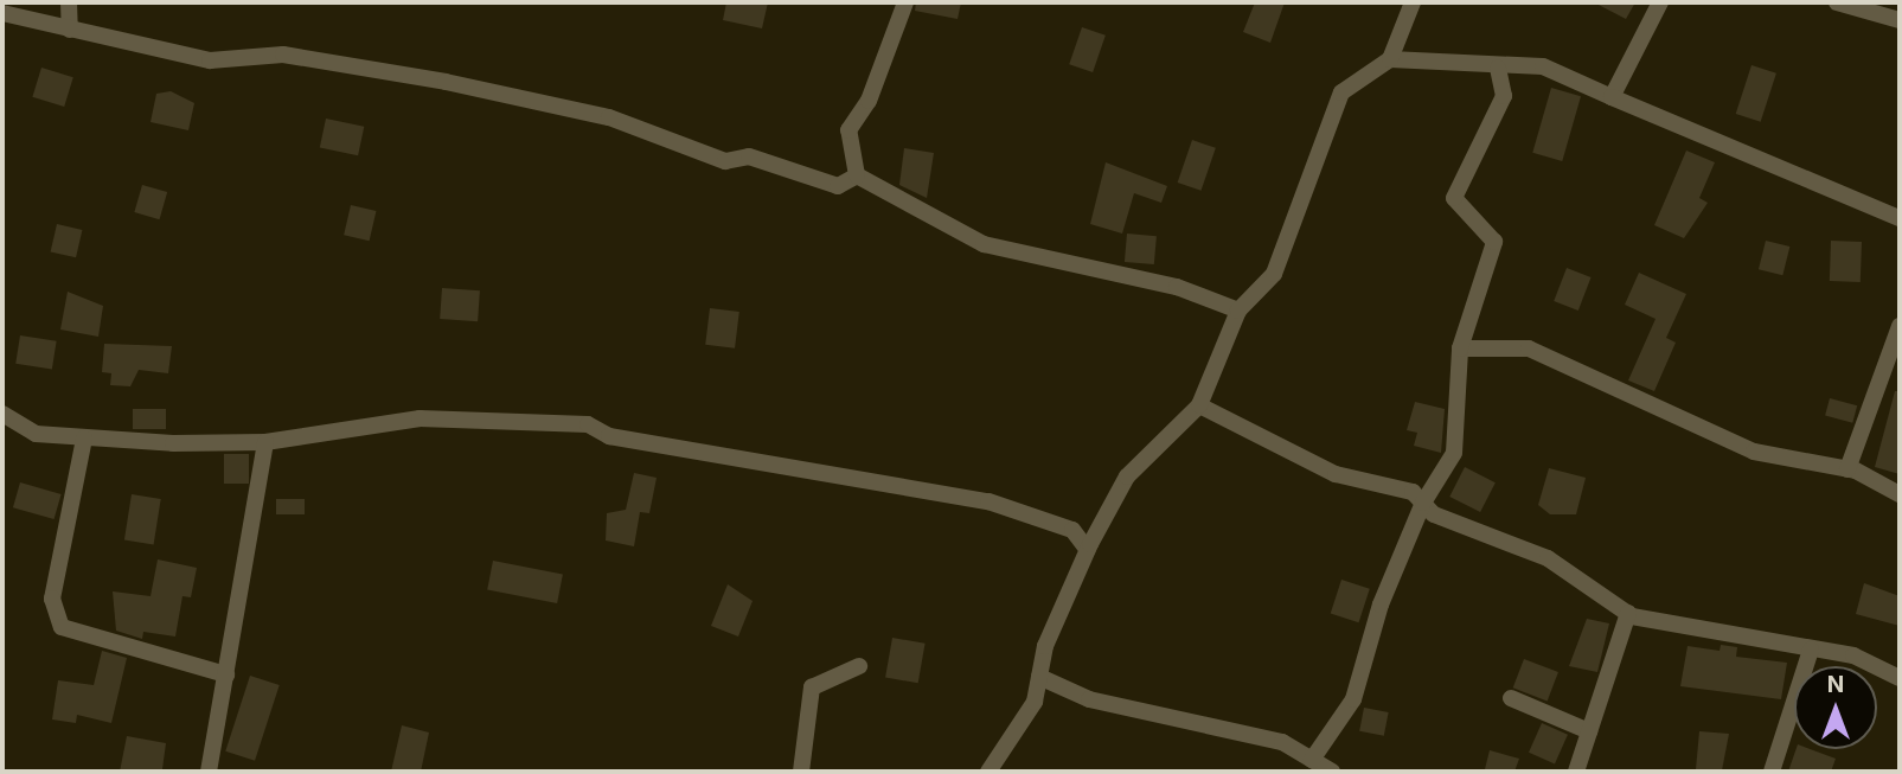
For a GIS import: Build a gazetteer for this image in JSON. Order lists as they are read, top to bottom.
{
  "north": "top"
}
